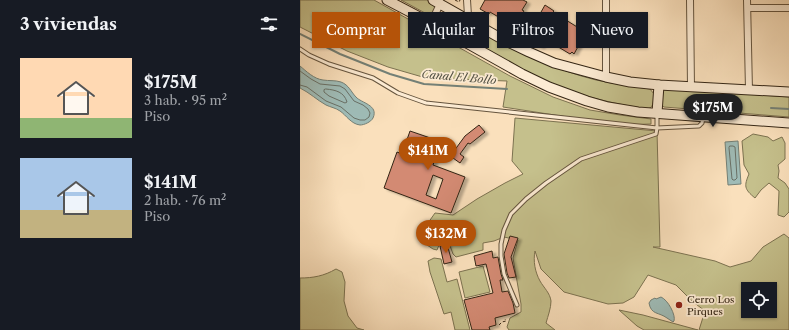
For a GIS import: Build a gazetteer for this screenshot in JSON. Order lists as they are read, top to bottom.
{
  "water": ["Canal El Bollo"],
  "places": ["Cerro Los Pirques"],
  "page": {
    "heading": "3 viviendas",
    "chip": [
      "Comprar",
      "Alquilar",
      "Filtros",
      "Nuevo"
    ],
    "list": [
      {
        "name": "$175M",
        "note": "3 hab. · 95 m² · Piso"
      },
      {
        "name": "$141M",
        "note": "2 hab. · 76 m² · Piso"
      }
    ],
    "price": ["$175M", "$141M", "$132M"]
  }
}
